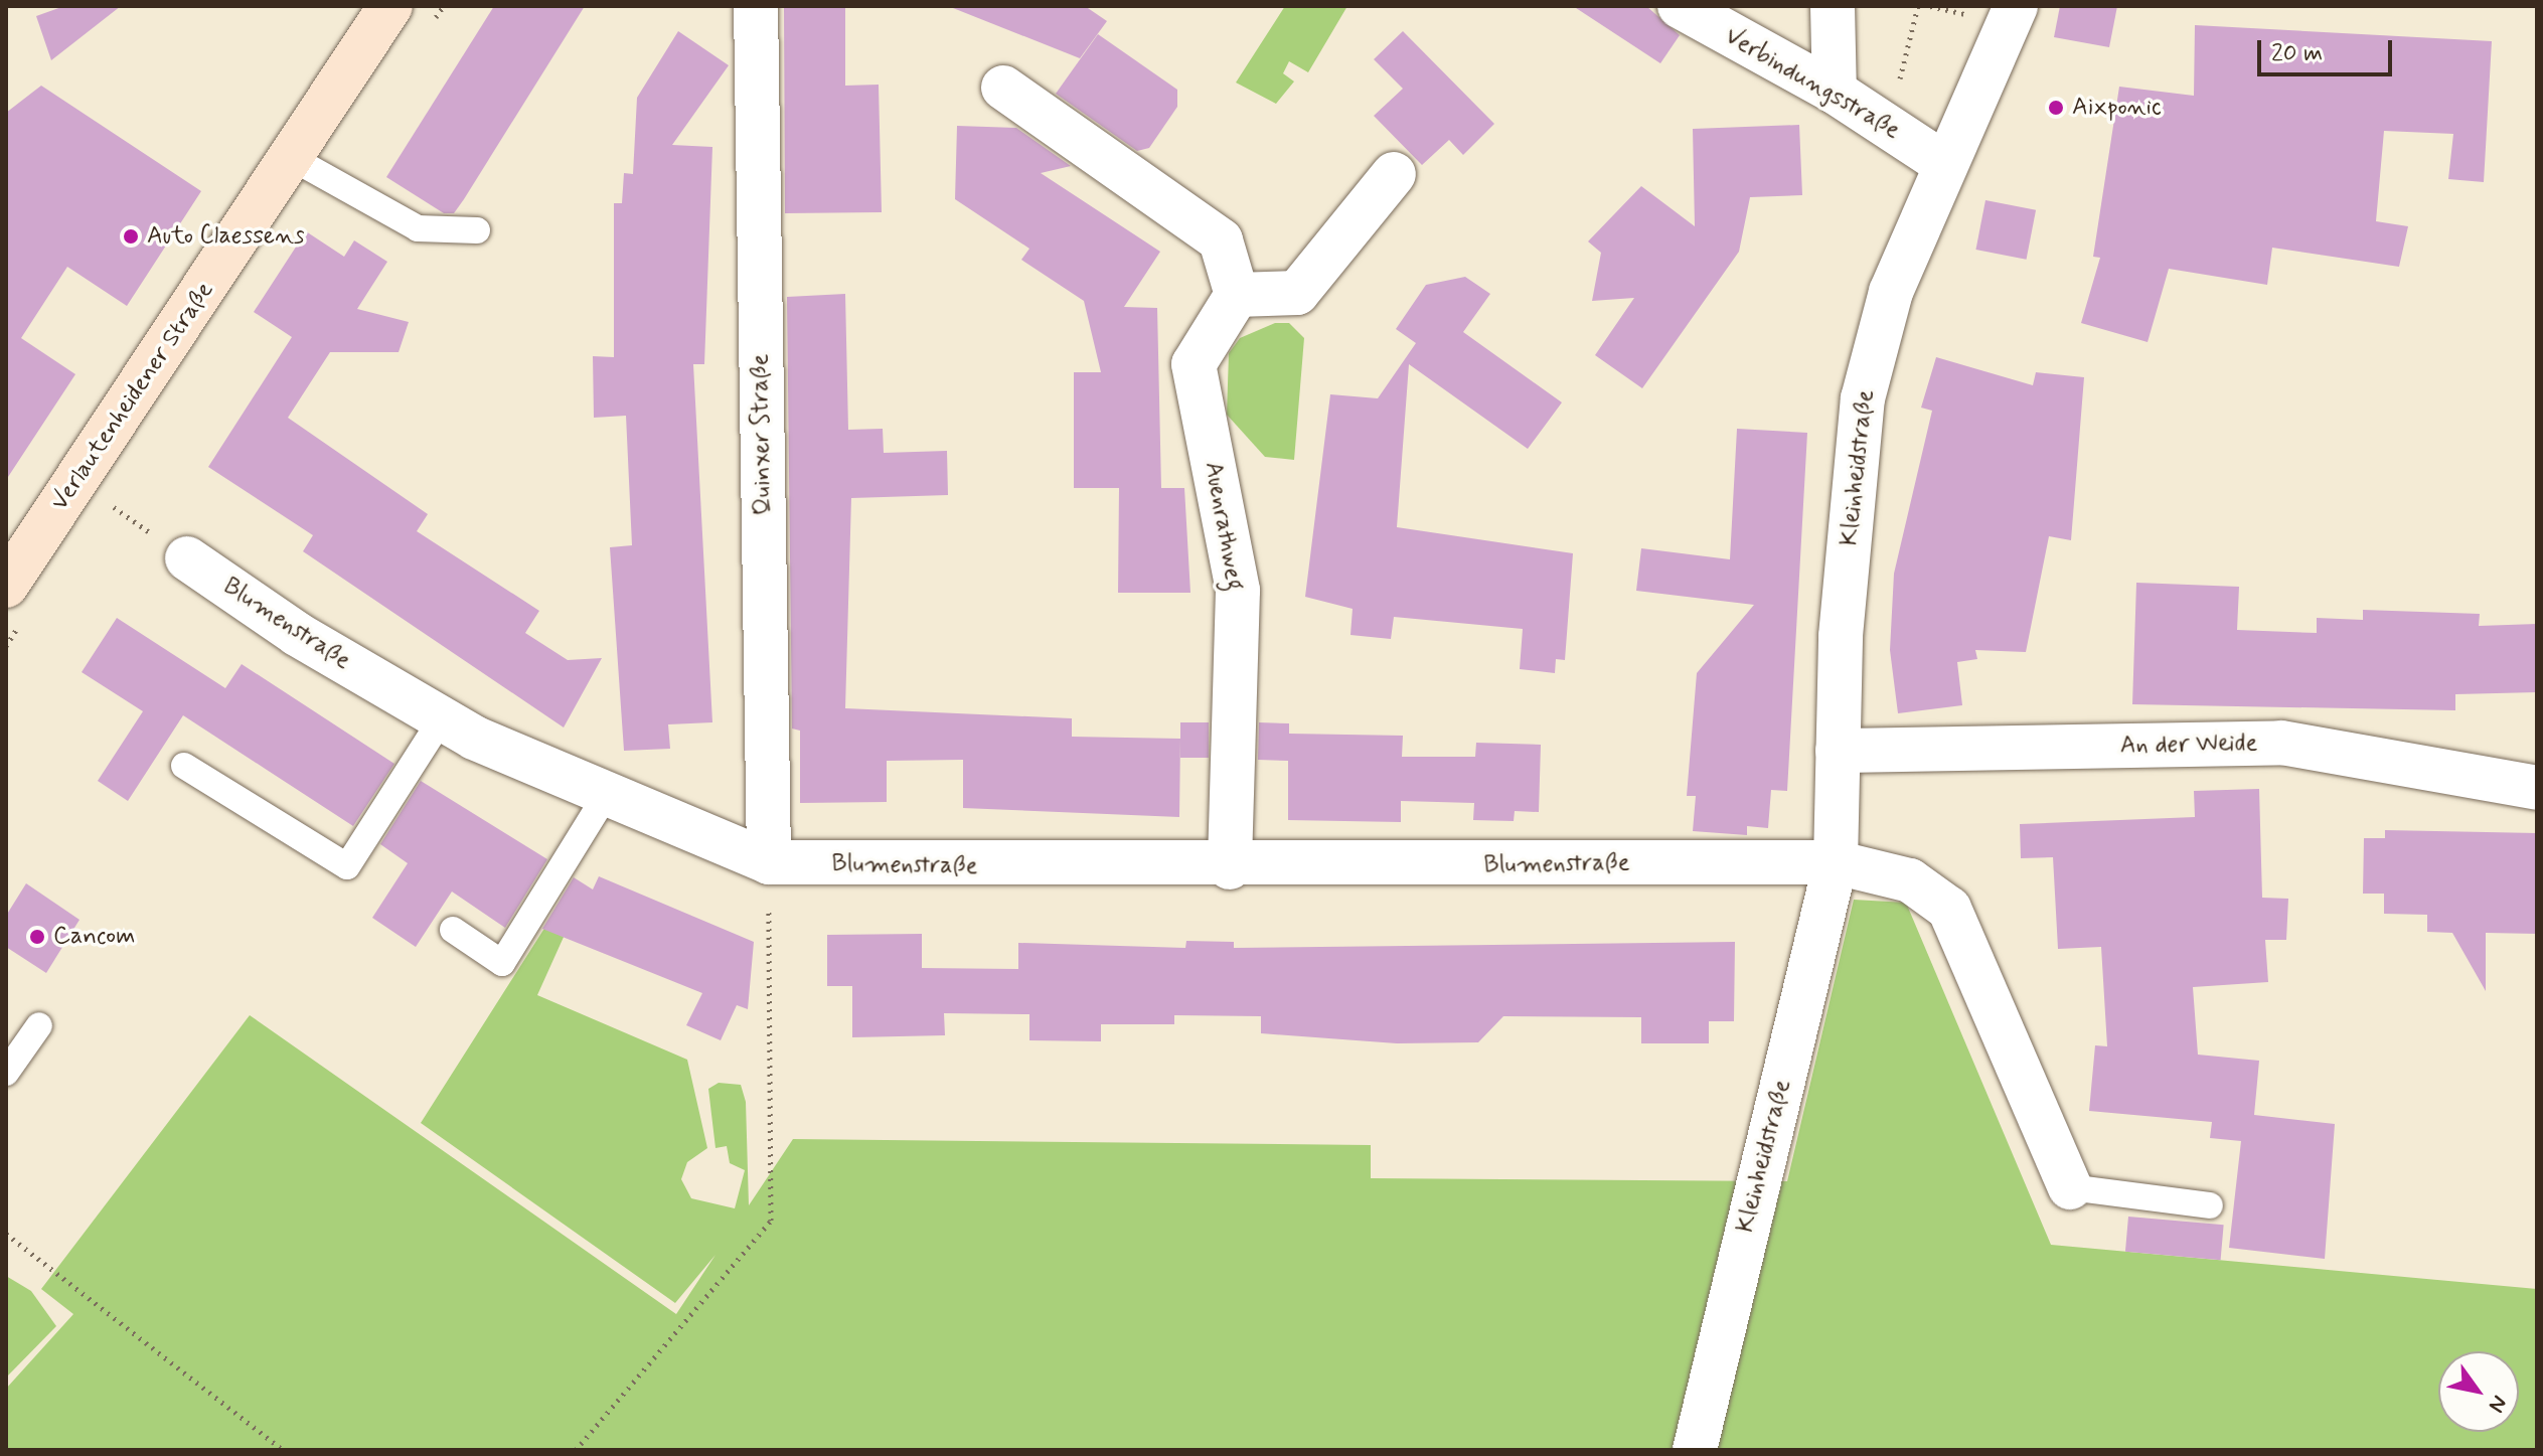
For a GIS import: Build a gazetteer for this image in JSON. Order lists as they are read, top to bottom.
{
  "streets": {
    "main road": ["Verlautenheidener Straße"],
    "street": [
      "Verbindungsstraße",
      "Quinxer Straße",
      "Kleinheidstraße",
      "Auenrathweg",
      "Blumenstraße",
      "An der Weide"
    ]
  },
  "crossings": [
    ["Verbindungsstraße", "Kleinheidstraße"],
    ["Quinxer Straße", "Blumenstraße"],
    ["Kleinheidstraße", "Blumenstraße"],
    ["Kleinheidstraße", "An der Weide"],
    ["Auenrathweg", "Blumenstraße"]
  ],
  "places": ["Aixponic", "Auto Claessens", "Cancom"],
  "scale_bar": "20 m",
  "north": "bottom right"
}
